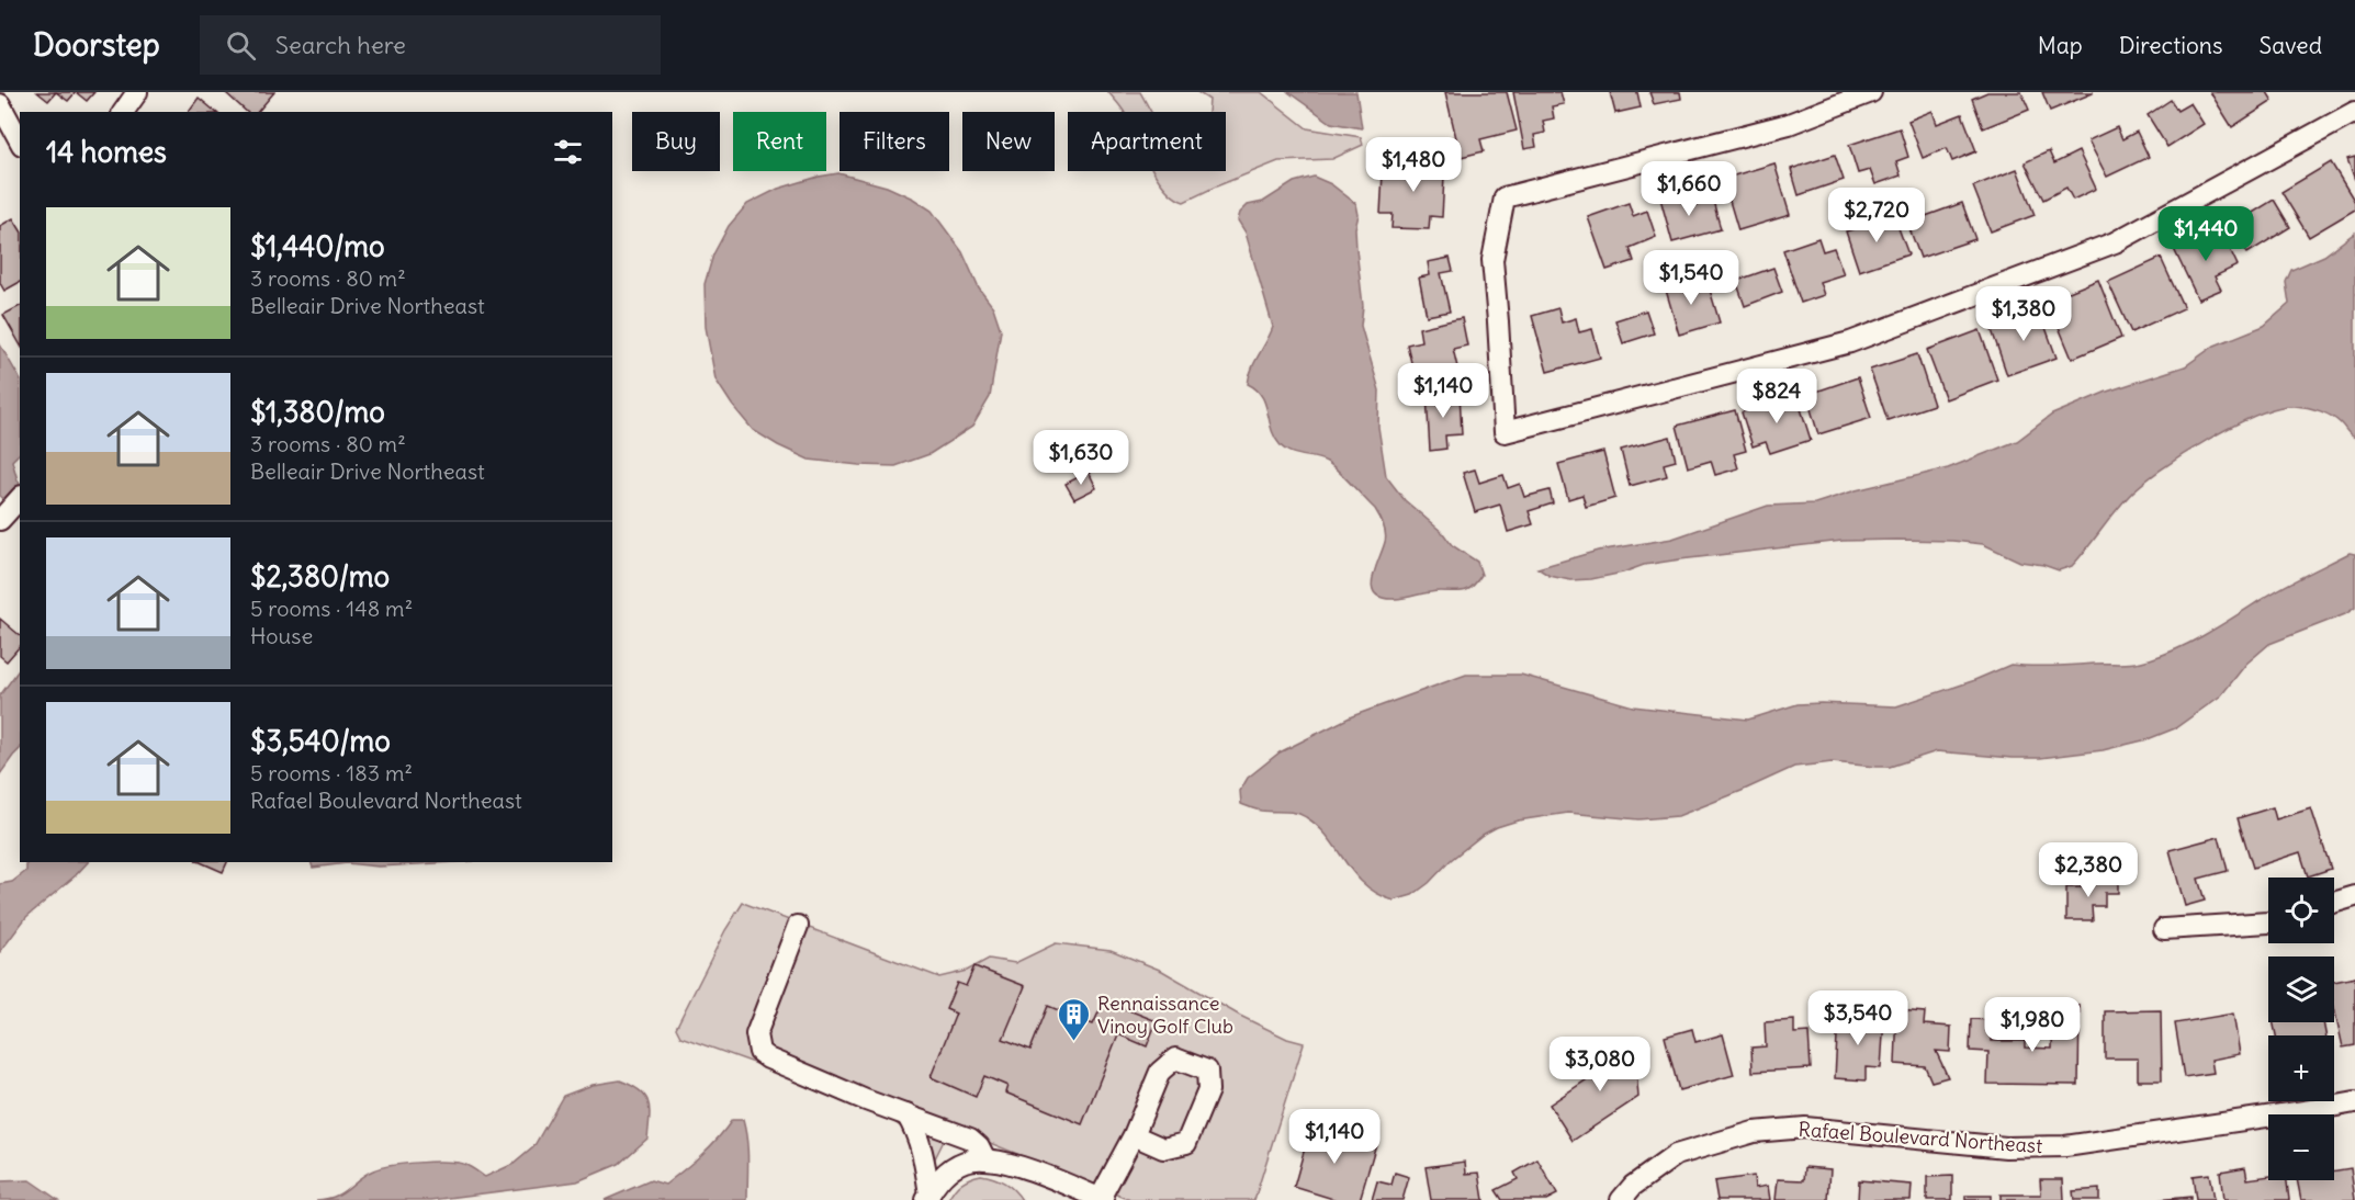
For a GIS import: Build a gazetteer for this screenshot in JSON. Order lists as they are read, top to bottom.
{
  "streets": {
    "street": ["Rafael Boulevard Northeast"]
  },
  "places": {
    "building": ["Rennaissance Vinoy Golf Club"]
  },
  "page": {
    "header": "Doorstep",
    "search": "Search here",
    "nav": ["Map", "Directions", "Saved"],
    "chip": [
      "Buy",
      "Rent",
      "Filters",
      "New",
      "Apartment"
    ],
    "heading": "14 homes",
    "price": [
      "$1,480",
      "$1,660",
      "$2,720",
      "$1,440",
      "$1,540",
      "$1,380",
      "$1,140",
      "$824",
      "$1,630",
      "$2,380",
      "$3,540",
      "$1,980",
      "$3,080",
      "$1,140"
    ],
    "list": [
      {
        "name": "$1,440/mo",
        "note": "3 rooms · 80 m² · Belleair Drive Northeast"
      },
      {
        "name": "$1,380/mo",
        "note": "3 rooms · 80 m² · Belleair Drive Northeast"
      },
      {
        "name": "$2,380/mo",
        "note": "5 rooms · 148 m² · House"
      },
      {
        "name": "$3,540/mo",
        "note": "5 rooms · 183 m² · Rafael Boulevard Northeast"
      }
    ],
    "map_buttons": ["+", "−"]
  }
}
